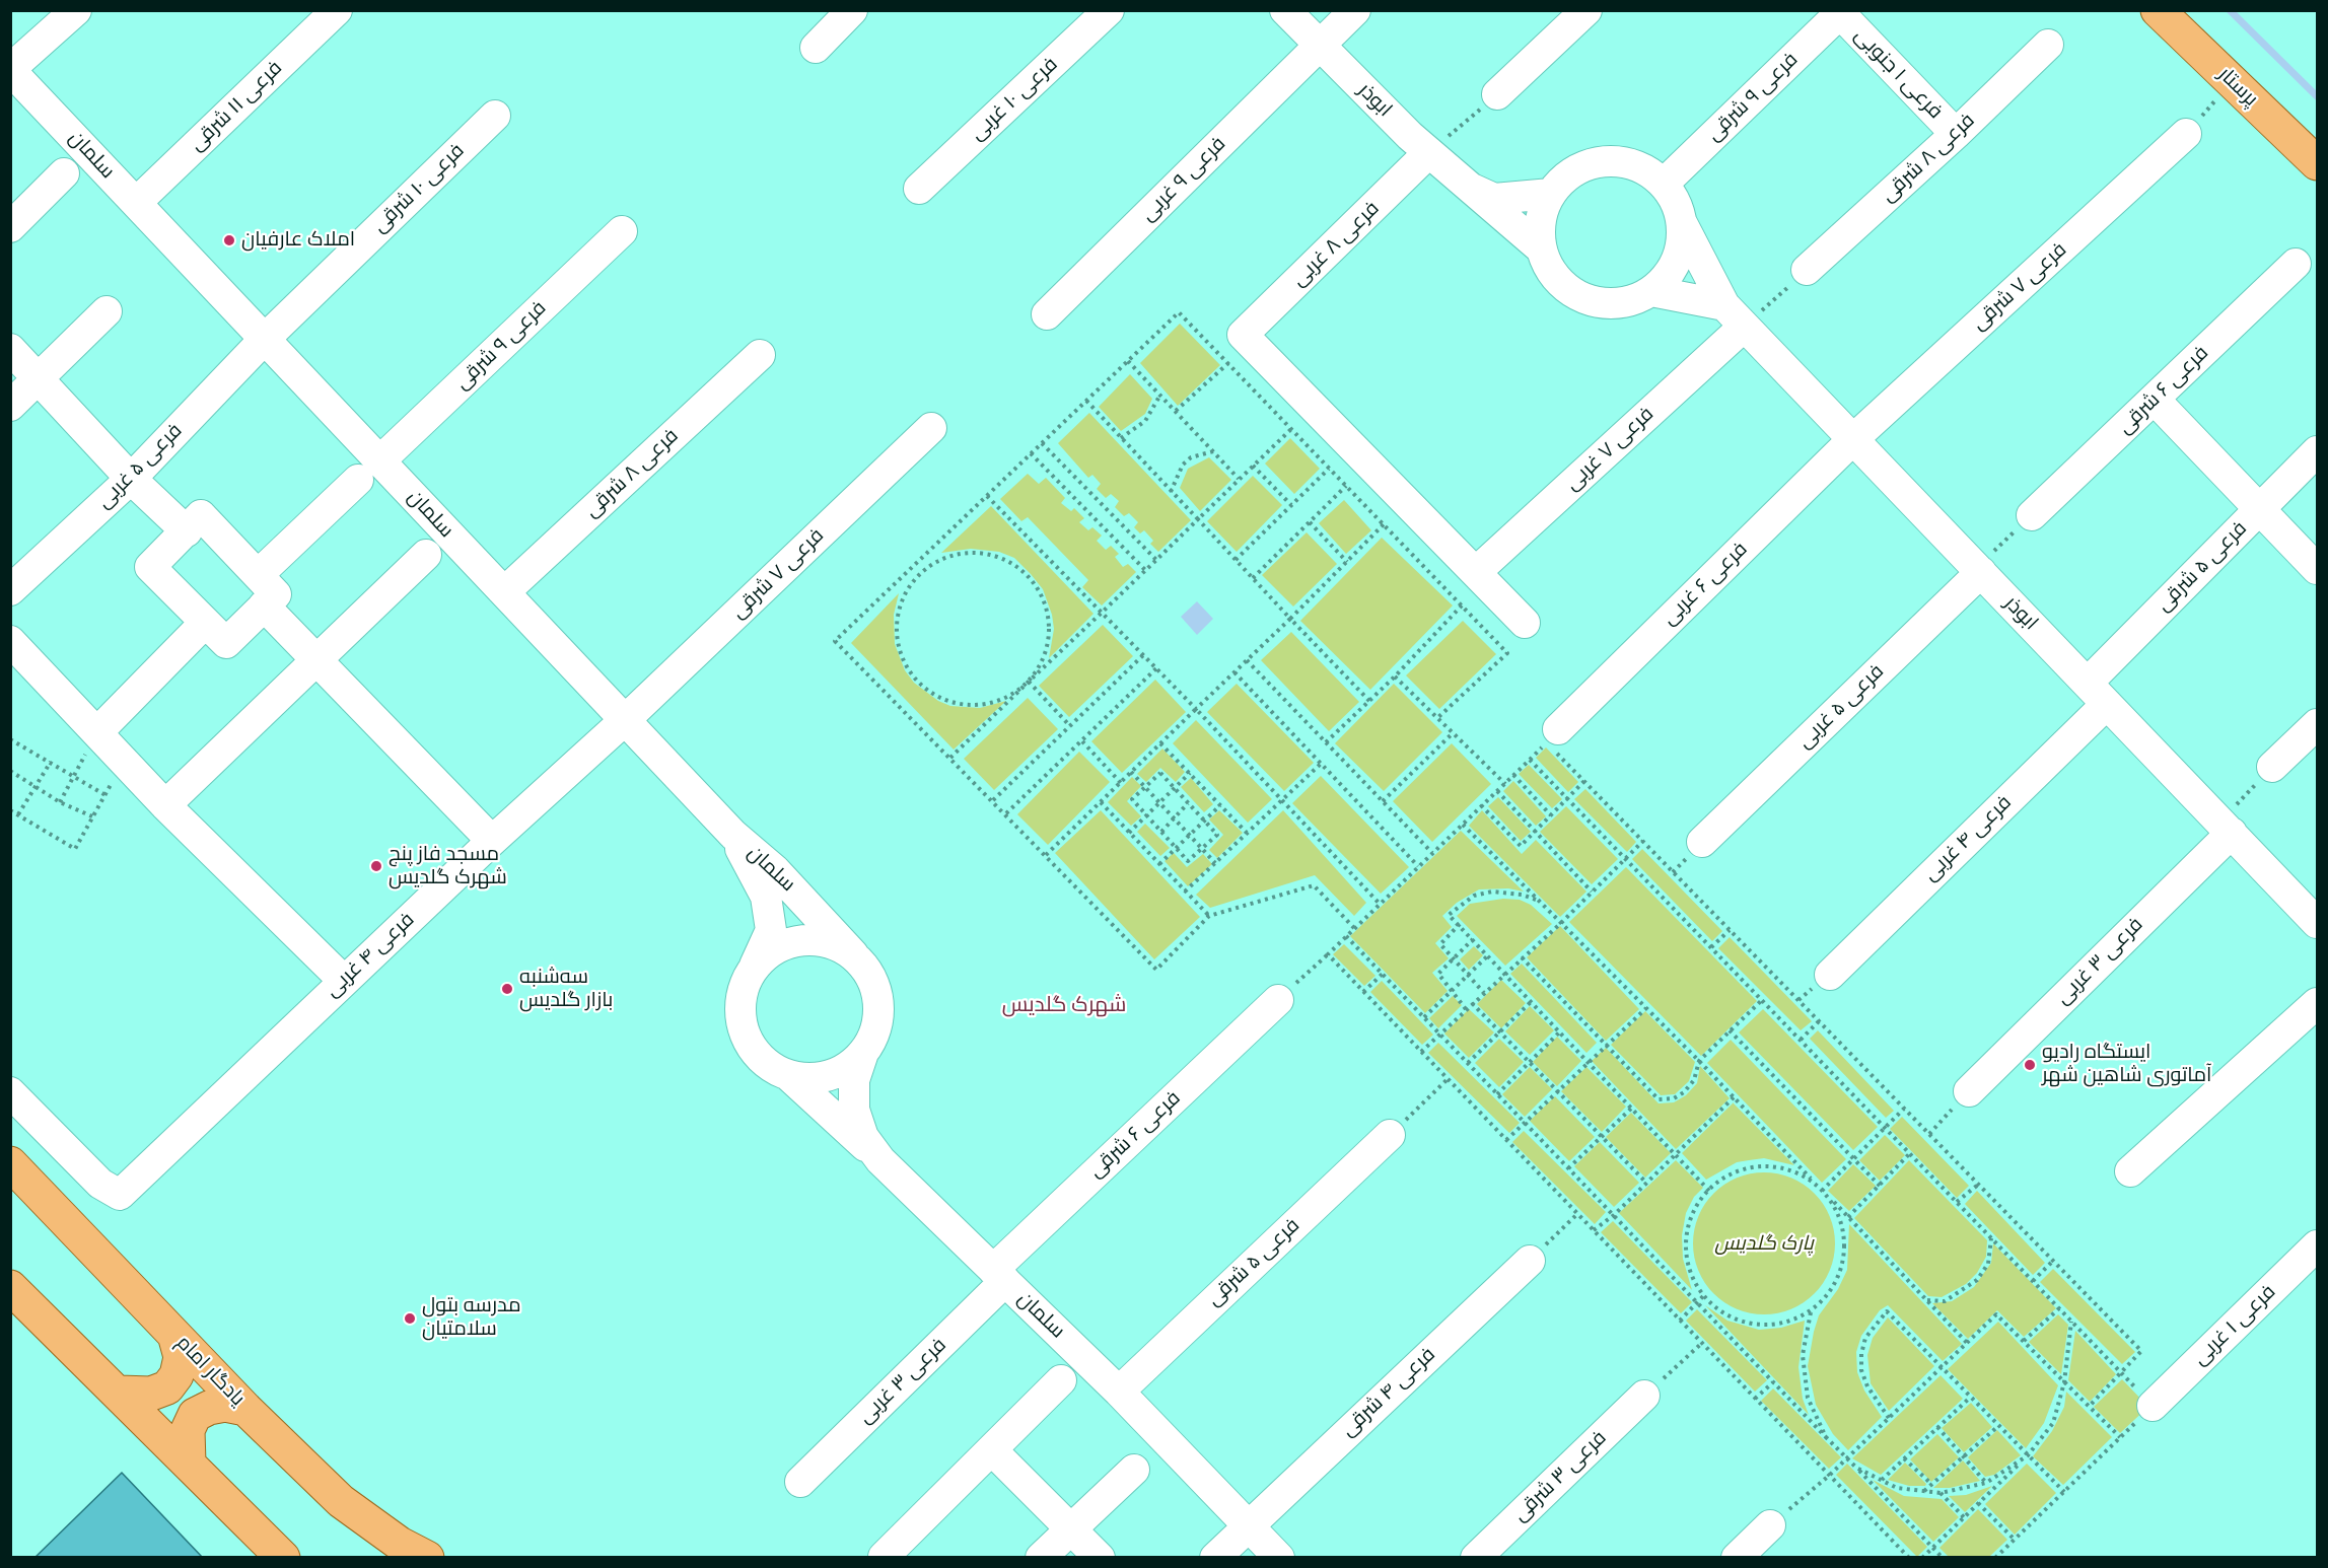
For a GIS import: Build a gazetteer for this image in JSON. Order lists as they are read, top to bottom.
{
  "streets": {
    "main road": ["پرستار", "یادگار امام"],
    "street": [
      "فرعی ۱ جنوبی",
      "فرعی ۹ شرقی",
      "فرعی ۱۰ غربی",
      "ابوذر",
      "فرعی ۱۱ شرقی",
      "سلمان",
      "فرعی ۸ شرقی",
      "فرعی ۹ غربی",
      "فرعی ۱۰ شرقی",
      "فرعی ۸ غربی",
      "فرعی ۷ شرقی",
      "فرعی ۶ شرقی",
      "فرعی ۷ غربی",
      "فرعی ۵ غربی",
      "فرعی ۵ شرقی",
      "فرعی ۶ غربی",
      "فرعی ۴ غربی",
      "فرعی ۳ غربی",
      "فرعی ۱ غربی",
      "فرعی ۴ شرقی",
      "فرعی ۳ شرقی"
    ]
  },
  "crossings": [
    ["فرعی ۱ جنوبی", "فرعی ۹ شرقی"],
    ["فرعی ۱ جنوبی", "فرعی ۸ شرقی"],
    ["فرعی ۹ شرقی", "ابوذر"],
    ["فرعی ۹ شرقی", "سلمان"],
    ["ابوذر", "فرعی ۹ غربی"],
    ["ابوذر", "فرعی ۸ غربی"],
    ["ابوذر", "فرعی ۷ شرقی"],
    ["ابوذر", "فرعی ۷ غربی"],
    ["ابوذر", "فرعی ۵ غربی"],
    ["ابوذر", "فرعی ۵ شرقی"],
    ["ابوذر", "فرعی ۶ غربی"],
    ["ابوذر", "فرعی ۴ غربی"],
    ["ابوذر", "فرعی ۳ غربی"],
    ["فرعی ۱۱ شرقی", "سلمان"],
    ["سلمان", "فرعی ۸ شرقی"],
    ["سلمان", "فرعی ۱۰ شرقی"],
    ["سلمان", "فرعی ۷ شرقی"],
    ["سلمان", "فرعی ۶ شرقی"],
    ["سلمان", "فرعی ۵ غربی"],
    ["سلمان", "فرعی ۵ شرقی"],
    ["سلمان", "فرعی ۴ غربی"],
    ["سلمان", "فرعی ۳ غربی"],
    ["سلمان", "فرعی ۴ شرقی"],
    ["فرعی ۱۰ شرقی", "فرعی ۵ غربی"],
    ["فرعی ۸ غربی", "فرعی ۷ غربی"],
    ["فرعی ۷ شرقی", "فرعی ۶ غربی"],
    ["فرعی ۷ شرقی", "فرعی ۴ غربی"],
    ["فرعی ۶ شرقی", "فرعی ۳ غربی"],
    ["فرعی ۵ شرقی", "فرعی ۴ غربی"]
  ],
  "districts": ["شهرک گلدیس"],
  "parks": ["پارک گلدیس"],
  "places": [
    "املاک عارفیان",
    "مسجد فاز پنج شهرک گلدیس",
    "سه‌شنبه بازار گلدیس",
    "ایستگاه رادیو آماتوری شاهین شهر",
    "مدرسه بتول سلامتیان"
  ]
}
